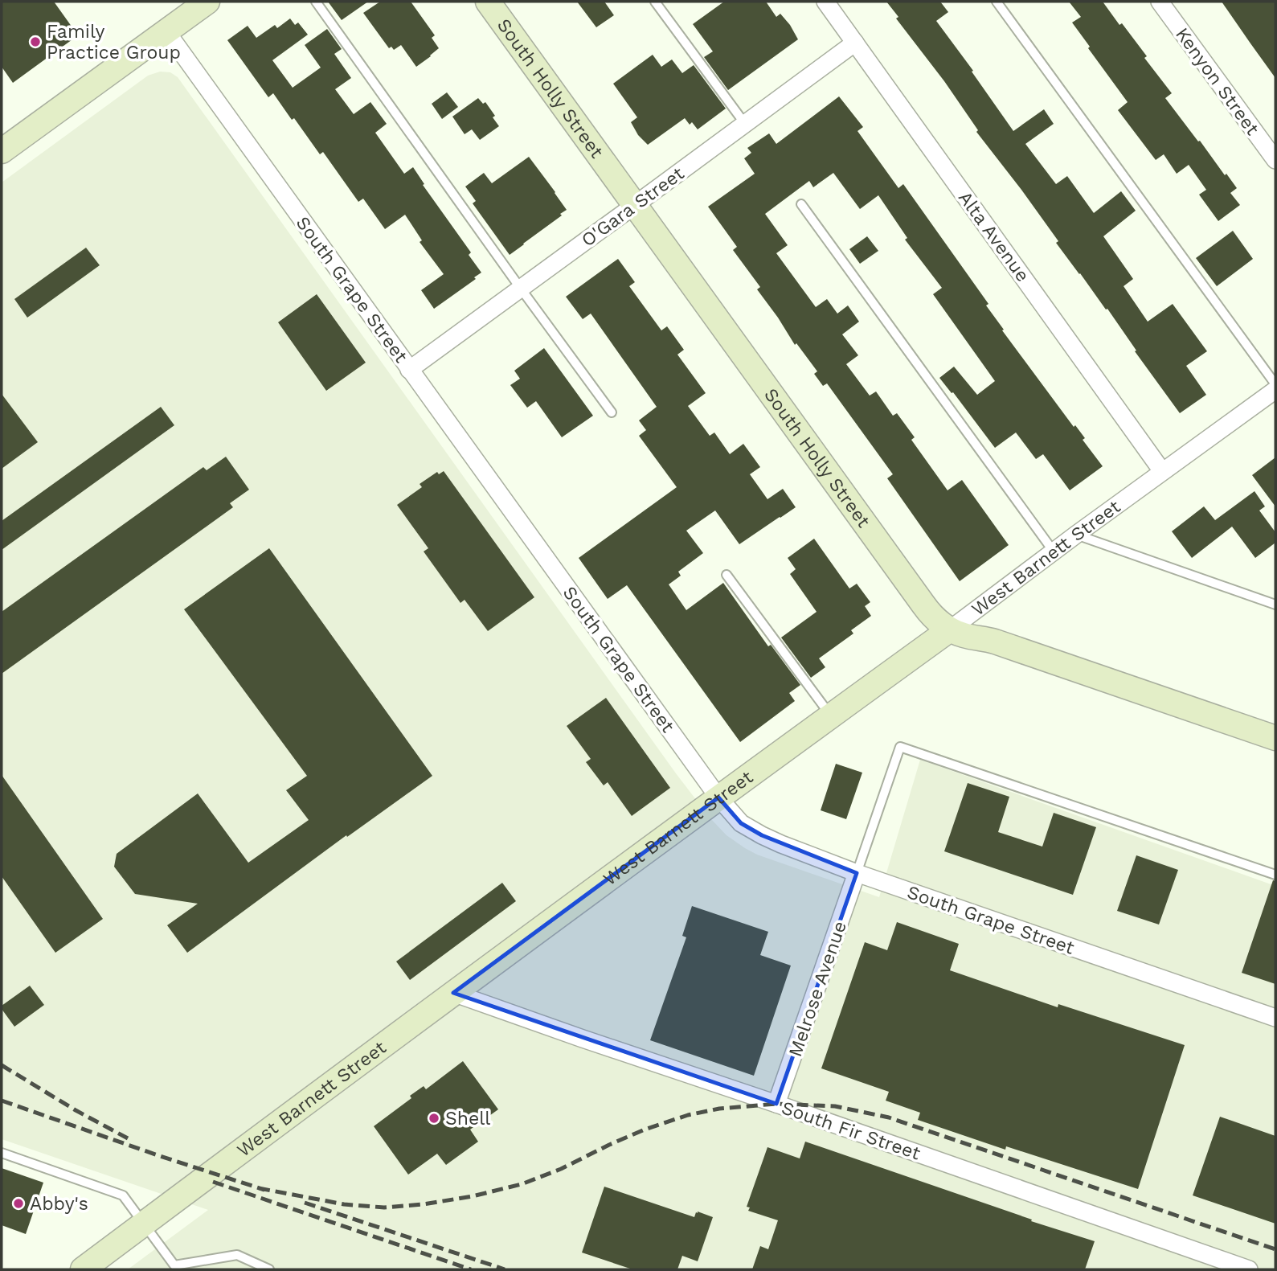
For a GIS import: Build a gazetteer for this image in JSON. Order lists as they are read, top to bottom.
{
  "streets": {
    "street": [
      "Kenyon Street",
      "South Holly Street",
      "O'Gara Street",
      "Alta Avenue",
      "South Grape Street",
      "West Barnett Street",
      "Melrose Avenue",
      "South Fir Street"
    ]
  },
  "crossings": [
    ["South Holly Street", "O'Gara Street"],
    ["South Holly Street", "West Barnett Street"],
    ["O'Gara Street", "Alta Avenue"],
    ["O'Gara Street", "South Grape Street"],
    ["Alta Avenue", "West Barnett Street"],
    ["South Grape Street", "West Barnett Street"],
    ["South Grape Street", "Melrose Avenue"],
    ["West Barnett Street", "South Fir Street"],
    ["Melrose Avenue", "South Fir Street"]
  ],
  "places": ["Family Practice Group", "Shell", "Abby's"]
}
